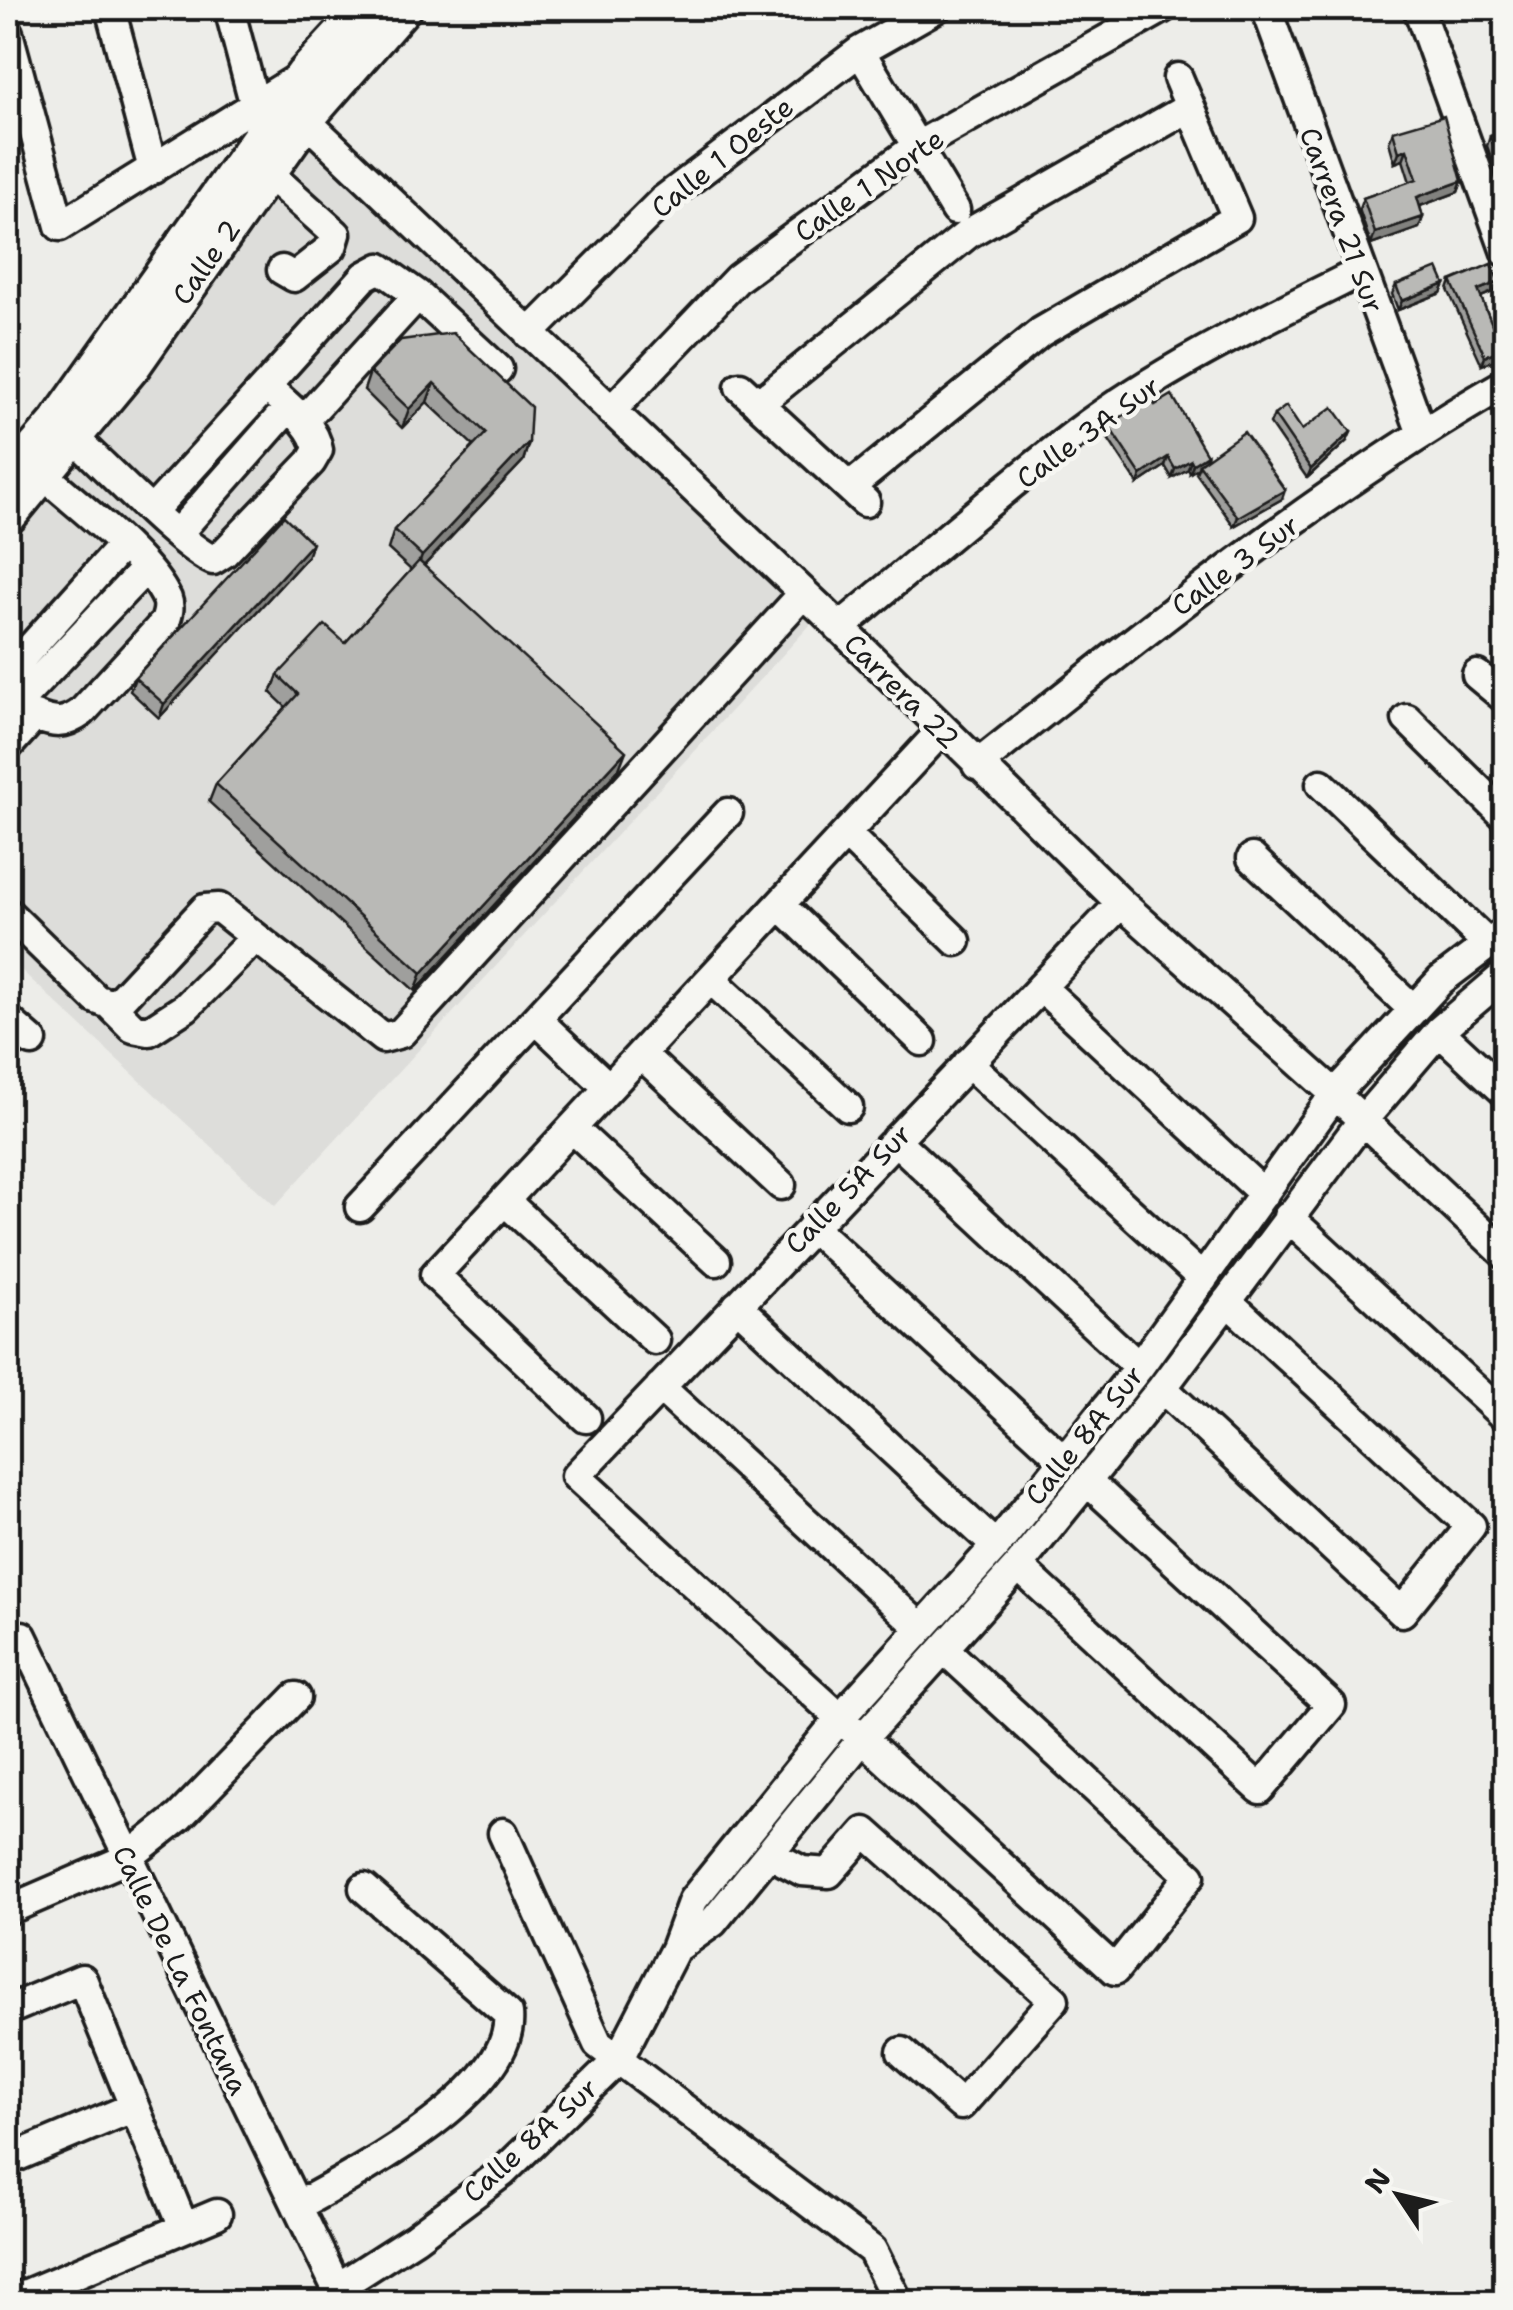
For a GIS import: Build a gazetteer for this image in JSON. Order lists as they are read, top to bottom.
{
  "streets": {
    "main road": ["Calle 2"],
    "street": [
      "Calle 1 Oeste",
      "Calle 1 Norte",
      "Carrera 21 Sur",
      "Calle 3A Sur",
      "Calle 3 Sur",
      "Carrera 22",
      "Calle 5A Sur",
      "Calle 8A Sur",
      "Calle De La Fontana"
    ]
  },
  "crossings": [
    ["Calle 1 Oeste", "Carrera 22"],
    ["Calle 1 Norte", "Carrera 22"],
    ["Carrera 21 Sur", "Calle 3A Sur"],
    ["Carrera 21 Sur", "Calle 3 Sur"],
    ["Calle 2", "Carrera 22"],
    ["Calle 3A Sur", "Carrera 22"],
    ["Calle 3 Sur", "Carrera 22"],
    ["Carrera 22", "Calle 5A Sur"],
    ["Carrera 22", "Calle 8A Sur"],
    ["Calle 5A Sur", "Calle 8A Sur"],
    ["Calle 8A Sur", "Calle De La Fontana"]
  ],
  "north": "top left"
}
